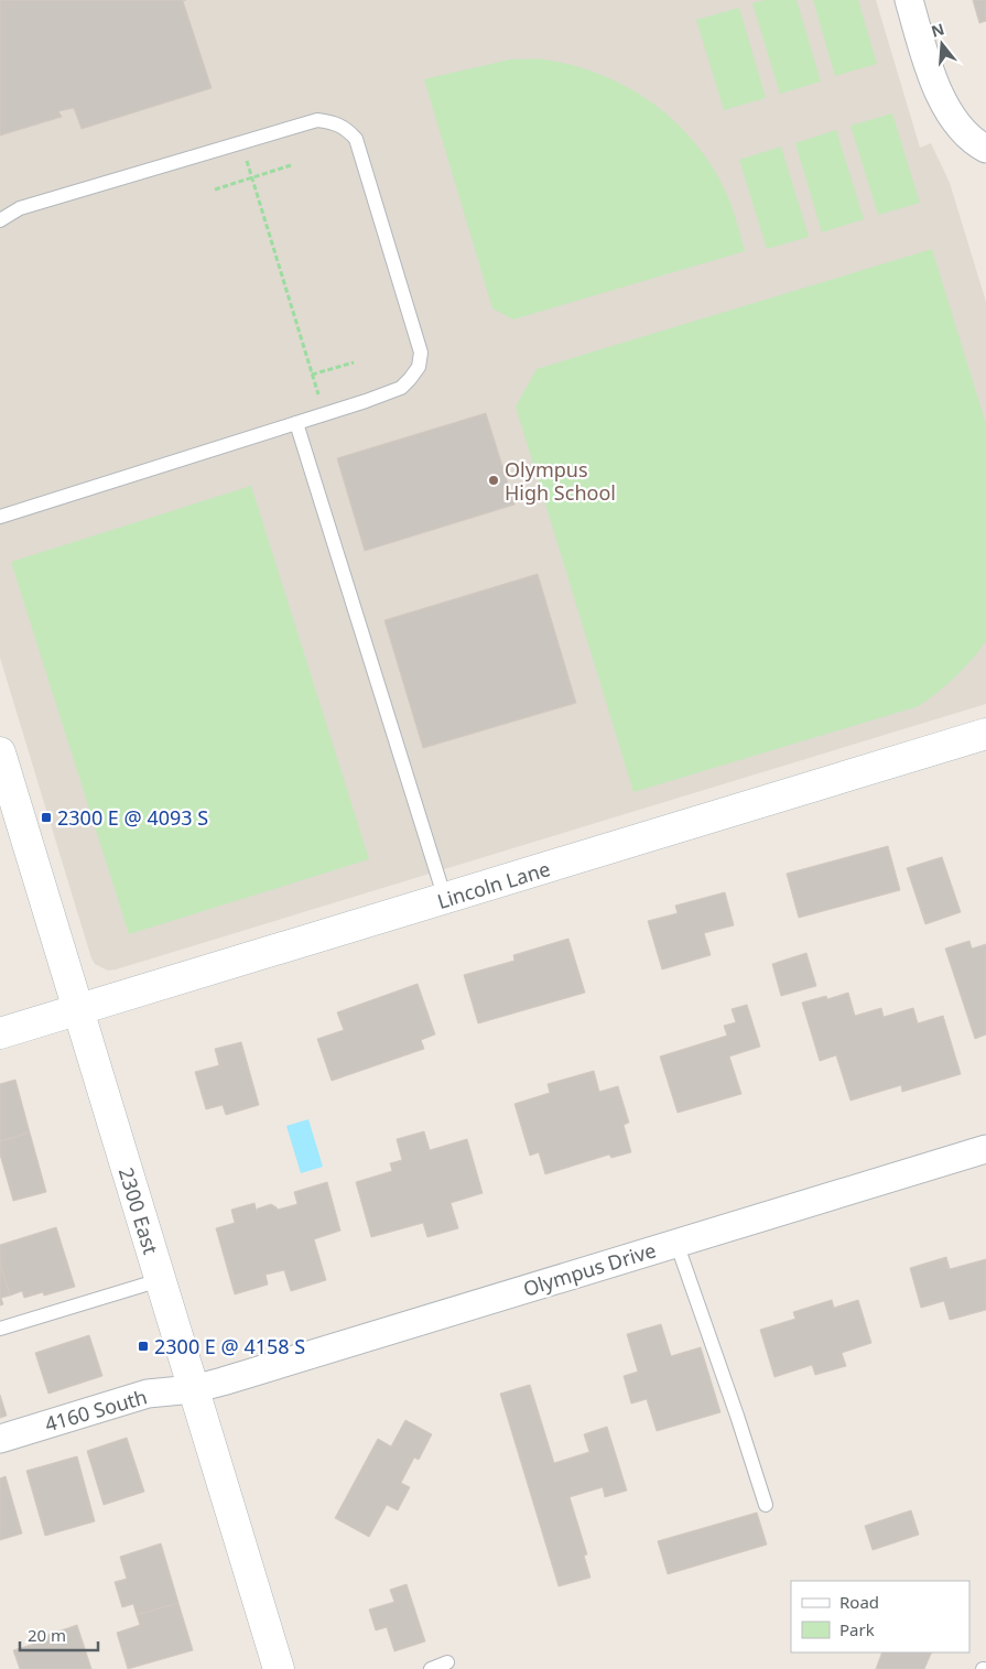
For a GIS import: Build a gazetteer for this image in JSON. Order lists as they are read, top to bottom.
{
  "streets": {
    "street": [
      "Lincoln Lane",
      "2300 East",
      "Olympus Drive",
      "4160 South"
    ]
  },
  "crossings": [
    ["Lincoln Lane", "2300 East"],
    ["2300 East", "Olympus Drive"],
    ["2300 East", "4160 South"],
    ["Olympus Drive", "4160 South"]
  ],
  "places": {
    "other": ["Olympus High School"],
    "transit": ["2300 E @ 4093 S", "2300 E @ 4158 S"]
  },
  "legend": ["Road", "Park"],
  "scale_bar": "20 m",
  "north": "top"
}
